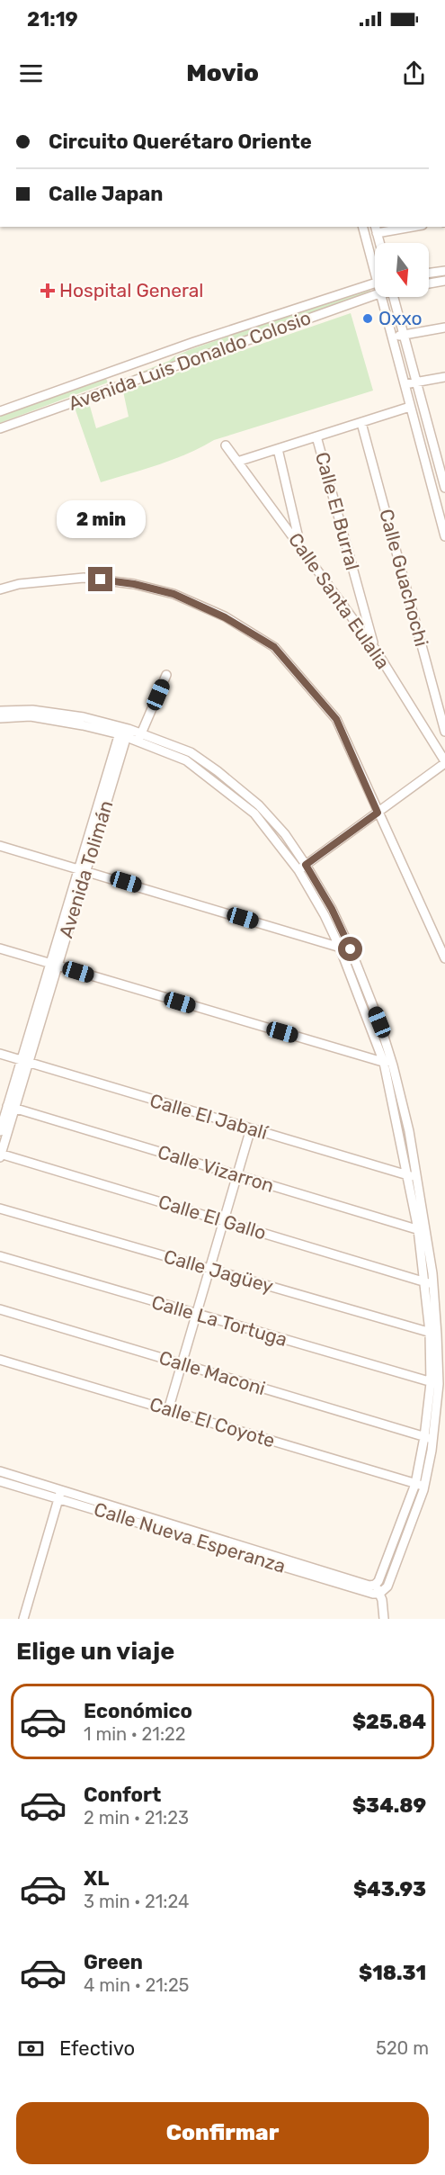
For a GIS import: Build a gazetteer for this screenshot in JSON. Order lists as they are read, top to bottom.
{
  "streets": {
    "street": [
      "Avenida Luis Donaldo Colosio",
      "Calle El Burral",
      "Calle Guachochi",
      "Calle Santa Eulalia",
      "Avenida Tolimán",
      "Calle El Jabalí",
      "Calle Vizarron",
      "Calle El Gallo",
      "Calle Jagüey",
      "Calle La Tortuga",
      "Calle Maconi",
      "Calle El Coyote",
      "Calle Nueva Esperanza"
    ]
  },
  "crossings": [
    ["Calle El Burral", "Calle Santa Eulalia"],
    ["Avenida Tolimán", "Calle El Jabalí"],
    ["Avenida Tolimán", "Calle Vizarron"],
    ["Avenida Tolimán", "Calle El Gallo"]
  ],
  "places": {
    "health": ["Hospital General"],
    "other": ["Oxxo"]
  },
  "north": "bottom",
  "page": {
    "status": "21:19",
    "header": "Movio",
    "banner": ["Circuito Querétaro Oriente", "Calle Japan"],
    "bubble": "2 min",
    "heading": "Elige un viaje",
    "list": [
      {
        "name": "Económico",
        "note": "1 min · 21:22",
        "value": "$25.84"
      },
      {
        "name": "Confort",
        "note": "2 min · 21:23",
        "value": "$34.89"
      },
      {
        "name": "XL",
        "note": "3 min · 21:24",
        "value": "$43.93"
      },
      {
        "name": "Green",
        "note": "4 min · 21:25",
        "value": "$18.31"
      }
    ],
    "pay": ["Efectivo", "520 m"],
    "buttons": "Confirmar"
  }
}
